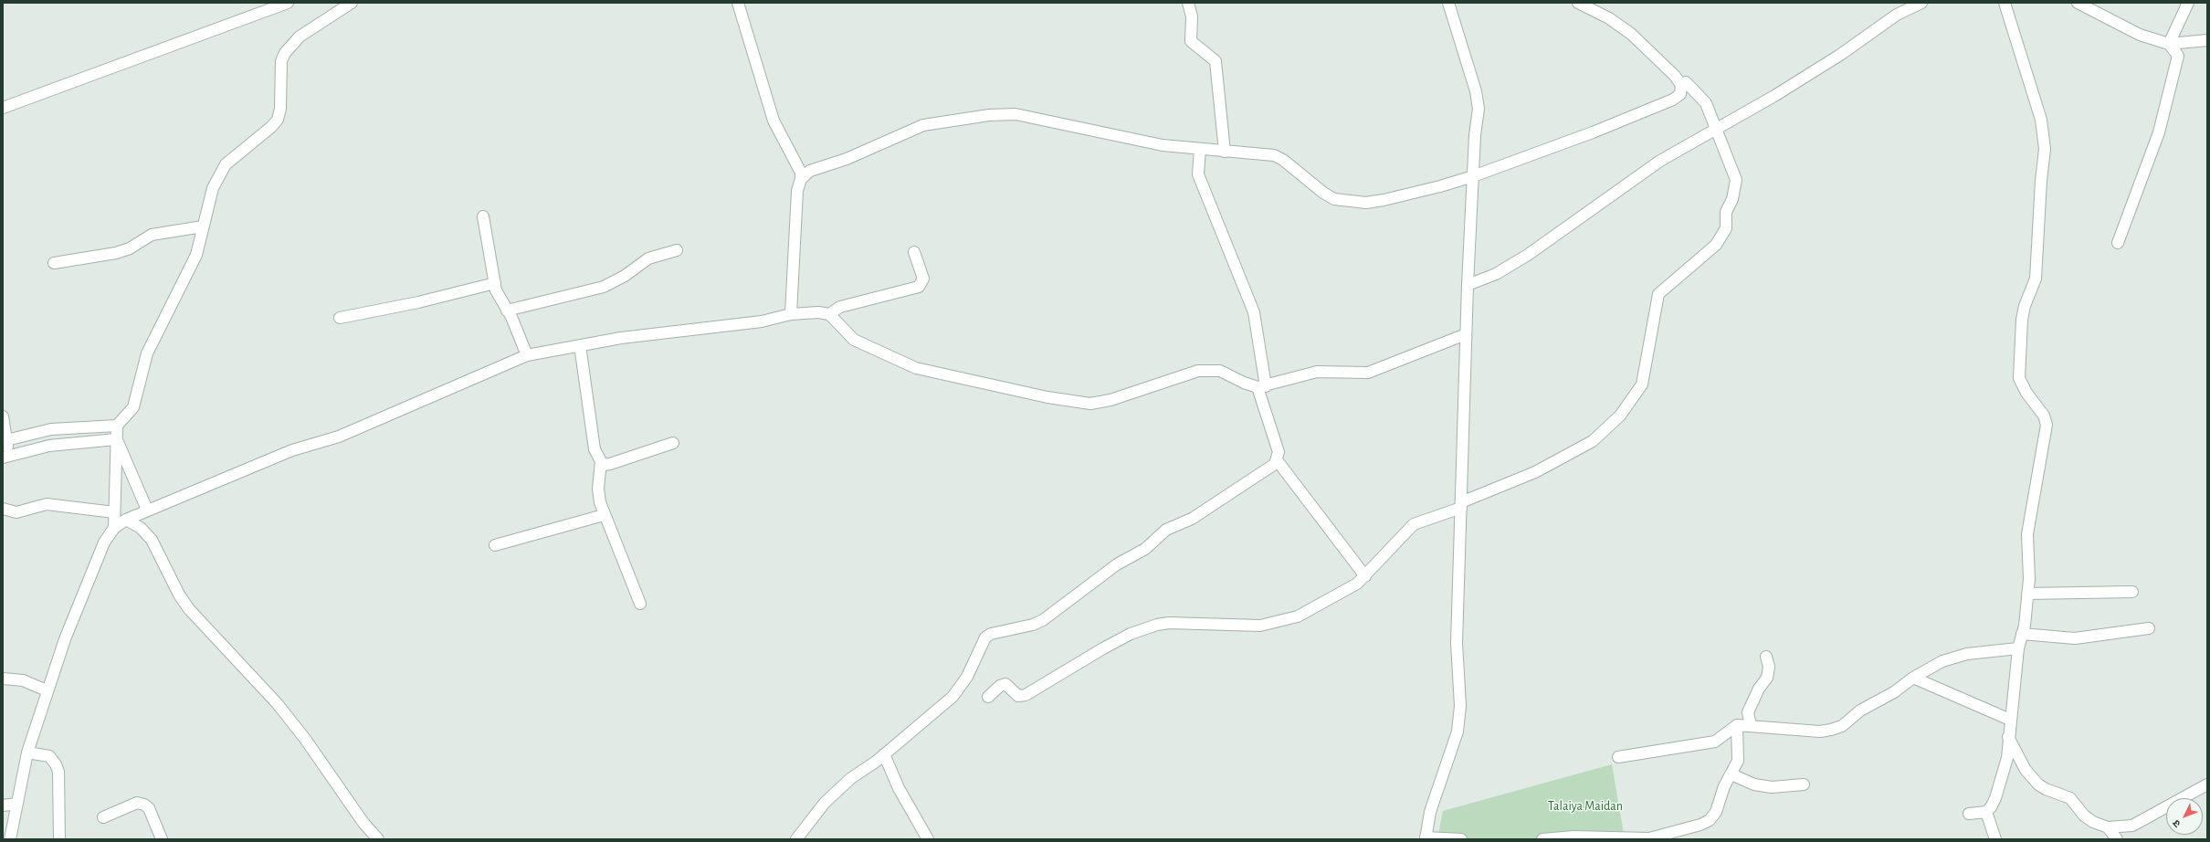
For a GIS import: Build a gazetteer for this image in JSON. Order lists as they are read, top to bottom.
{
  "parks": ["Talaiya Maidan"],
  "north": "bottom left"
}
